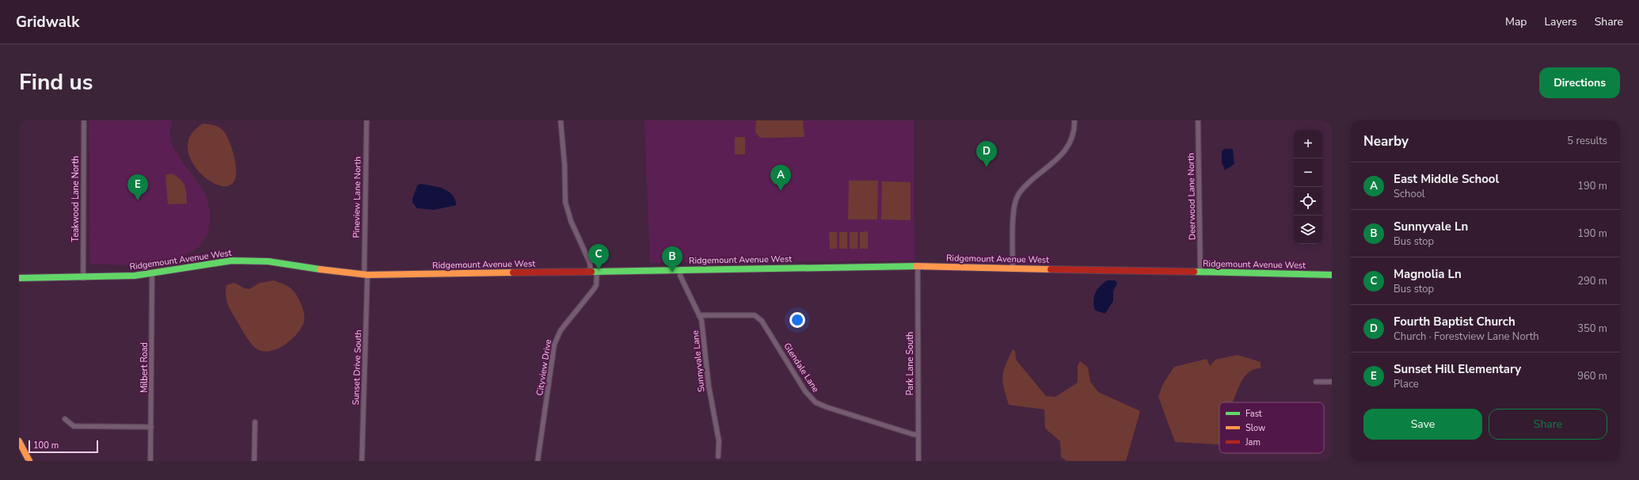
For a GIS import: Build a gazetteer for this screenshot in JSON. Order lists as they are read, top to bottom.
{
  "streets": {
    "street": [
      "Deerwood Lane North",
      "Pineview Lane North",
      "Teakwood Lane North",
      "Ridgemount Avenue West",
      "Sunnyvale Lane",
      "Park Lane South",
      "Milbert Road",
      "Sunset Drive South",
      "Cityview Drive",
      "Glendale Lane"
    ]
  },
  "crossings": [
    ["Deerwood Lane North", "Ridgemount Avenue West"],
    ["Pineview Lane North", "Ridgemount Avenue West"],
    ["Pineview Lane North", "Sunset Drive South"],
    ["Teakwood Lane North", "Ridgemount Avenue West"],
    ["Ridgemount Avenue West", "Sunnyvale Lane"],
    ["Ridgemount Avenue West", "Park Lane South"],
    ["Ridgemount Avenue West", "Milbert Road"],
    ["Ridgemount Avenue West", "Sunset Drive South"],
    ["Ridgemount Avenue West", "Cityview Drive"],
    ["Sunnyvale Lane", "Glendale Lane"],
    ["Park Lane South", "Glendale Lane"]
  ],
  "legend": ["Fast", "Slow", "Jam"],
  "scale_bar": "100 m",
  "page": {
    "header": "Gridwalk",
    "nav": ["Map", "Layers", "Share"],
    "title": "Find us",
    "buttons": [
      "Directions",
      ["Save", "Share"]
    ],
    "heading": ["Nearby", "5 results"],
    "map_buttons": ["+", "−"],
    "pins": [
      "D",
      "A",
      "E",
      "C",
      "B"
    ],
    "list": [
      {
        "mark": "A",
        "name": "East Middle School",
        "note": "School",
        "value": "190 m"
      },
      {
        "mark": "B",
        "name": "Sunnyvale Ln",
        "note": "Bus stop",
        "value": "190 m"
      },
      {
        "mark": "C",
        "name": "Magnolia Ln",
        "note": "Bus stop",
        "value": "290 m"
      },
      {
        "mark": "D",
        "name": "Fourth Baptist Church",
        "note": "Church · Forestview Lane North",
        "value": "350 m"
      },
      {
        "mark": "E",
        "name": "Sunset Hill Elementary",
        "note": "Place",
        "value": "960 m"
      }
    ],
    "scale": "100 m"
  }
}
